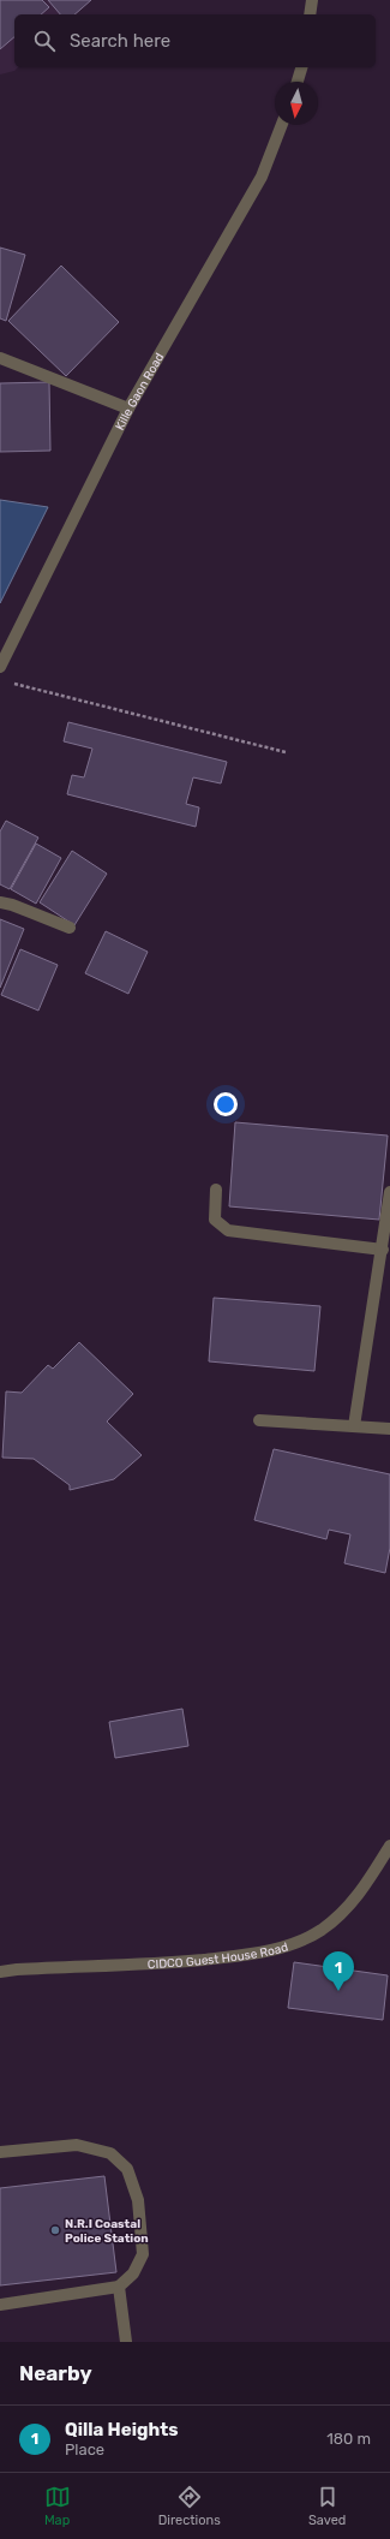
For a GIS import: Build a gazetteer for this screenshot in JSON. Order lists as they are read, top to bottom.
{
  "streets": {
    "street": ["Kille Gaon Road", "CIDCO Guest House Road"]
  },
  "places": ["N.R.I Coastal Police Station"],
  "north": "bottom",
  "page": {
    "search": "Search here",
    "pins": "1",
    "heading": "Nearby",
    "list": [
      {
        "mark": "1",
        "name": "Qilla Heights",
        "note": "Place",
        "value": "180 m"
      }
    ],
    "nav": ["Map", "Directions", "Saved"]
  }
}
